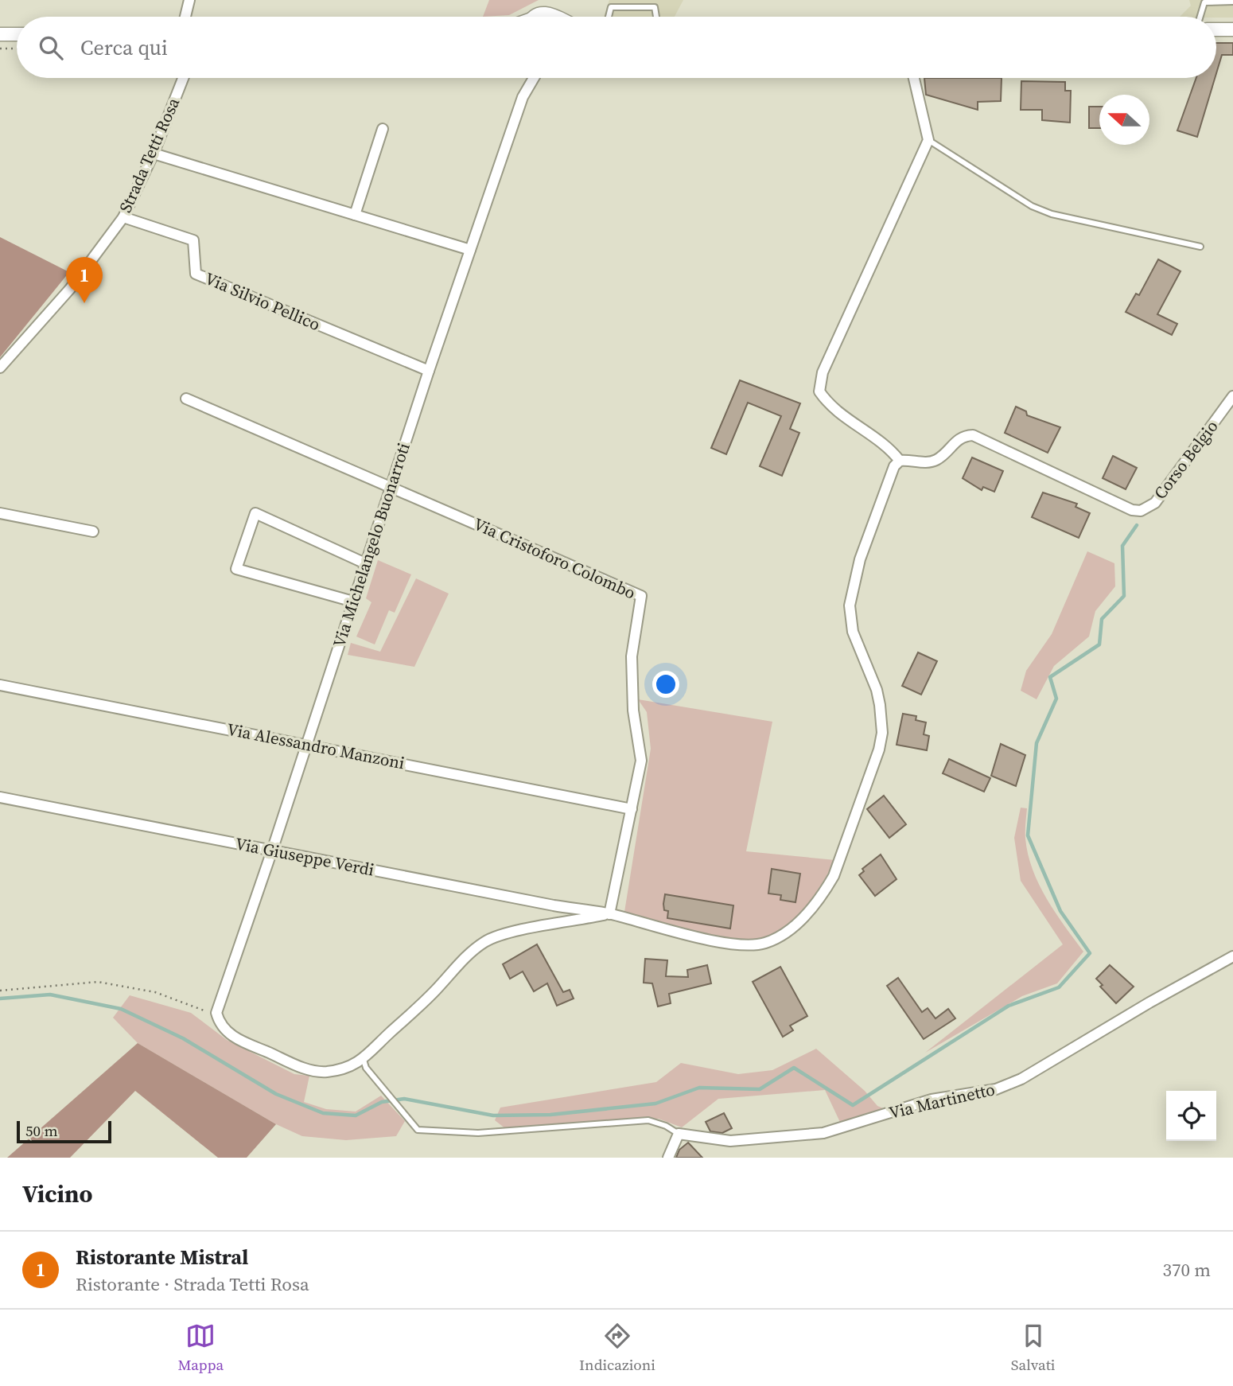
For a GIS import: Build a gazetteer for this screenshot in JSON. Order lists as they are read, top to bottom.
{
  "streets": {
    "street": [
      "Strada Tetti Rosa",
      "Via Silvio Pellico",
      "Corso Belgio",
      "Via Michelangelo Buonarroti",
      "Via Cristoforo Colombo",
      "Via Alessandro Manzoni",
      "Via Giuseppe Verdi",
      "Via Martinetto"
    ]
  },
  "crossings": [
    ["Strada Tetti Rosa", "Via Silvio Pellico"],
    ["Via Silvio Pellico", "Via Michelangelo Buonarroti"],
    ["Via Michelangelo Buonarroti", "Via Cristoforo Colombo"],
    ["Via Michelangelo Buonarroti", "Via Alessandro Manzoni"],
    ["Via Michelangelo Buonarroti", "Via Giuseppe Verdi"],
    ["Via Cristoforo Colombo", "Via Alessandro Manzoni"],
    ["Via Cristoforo Colombo", "Via Giuseppe Verdi"]
  ],
  "scale_bar": "50 m",
  "north": "left",
  "page": {
    "search": "Cerca qui",
    "pins": "1",
    "scale": "50 m",
    "heading": "Vicino",
    "list": [
      {
        "mark": "1",
        "name": "Ristorante Mistral",
        "note": "Ristorante · Strada Tetti Rosa",
        "value": "370 m"
      }
    ],
    "nav": ["Mappa", "Indicazioni", "Salvati"]
  }
}
